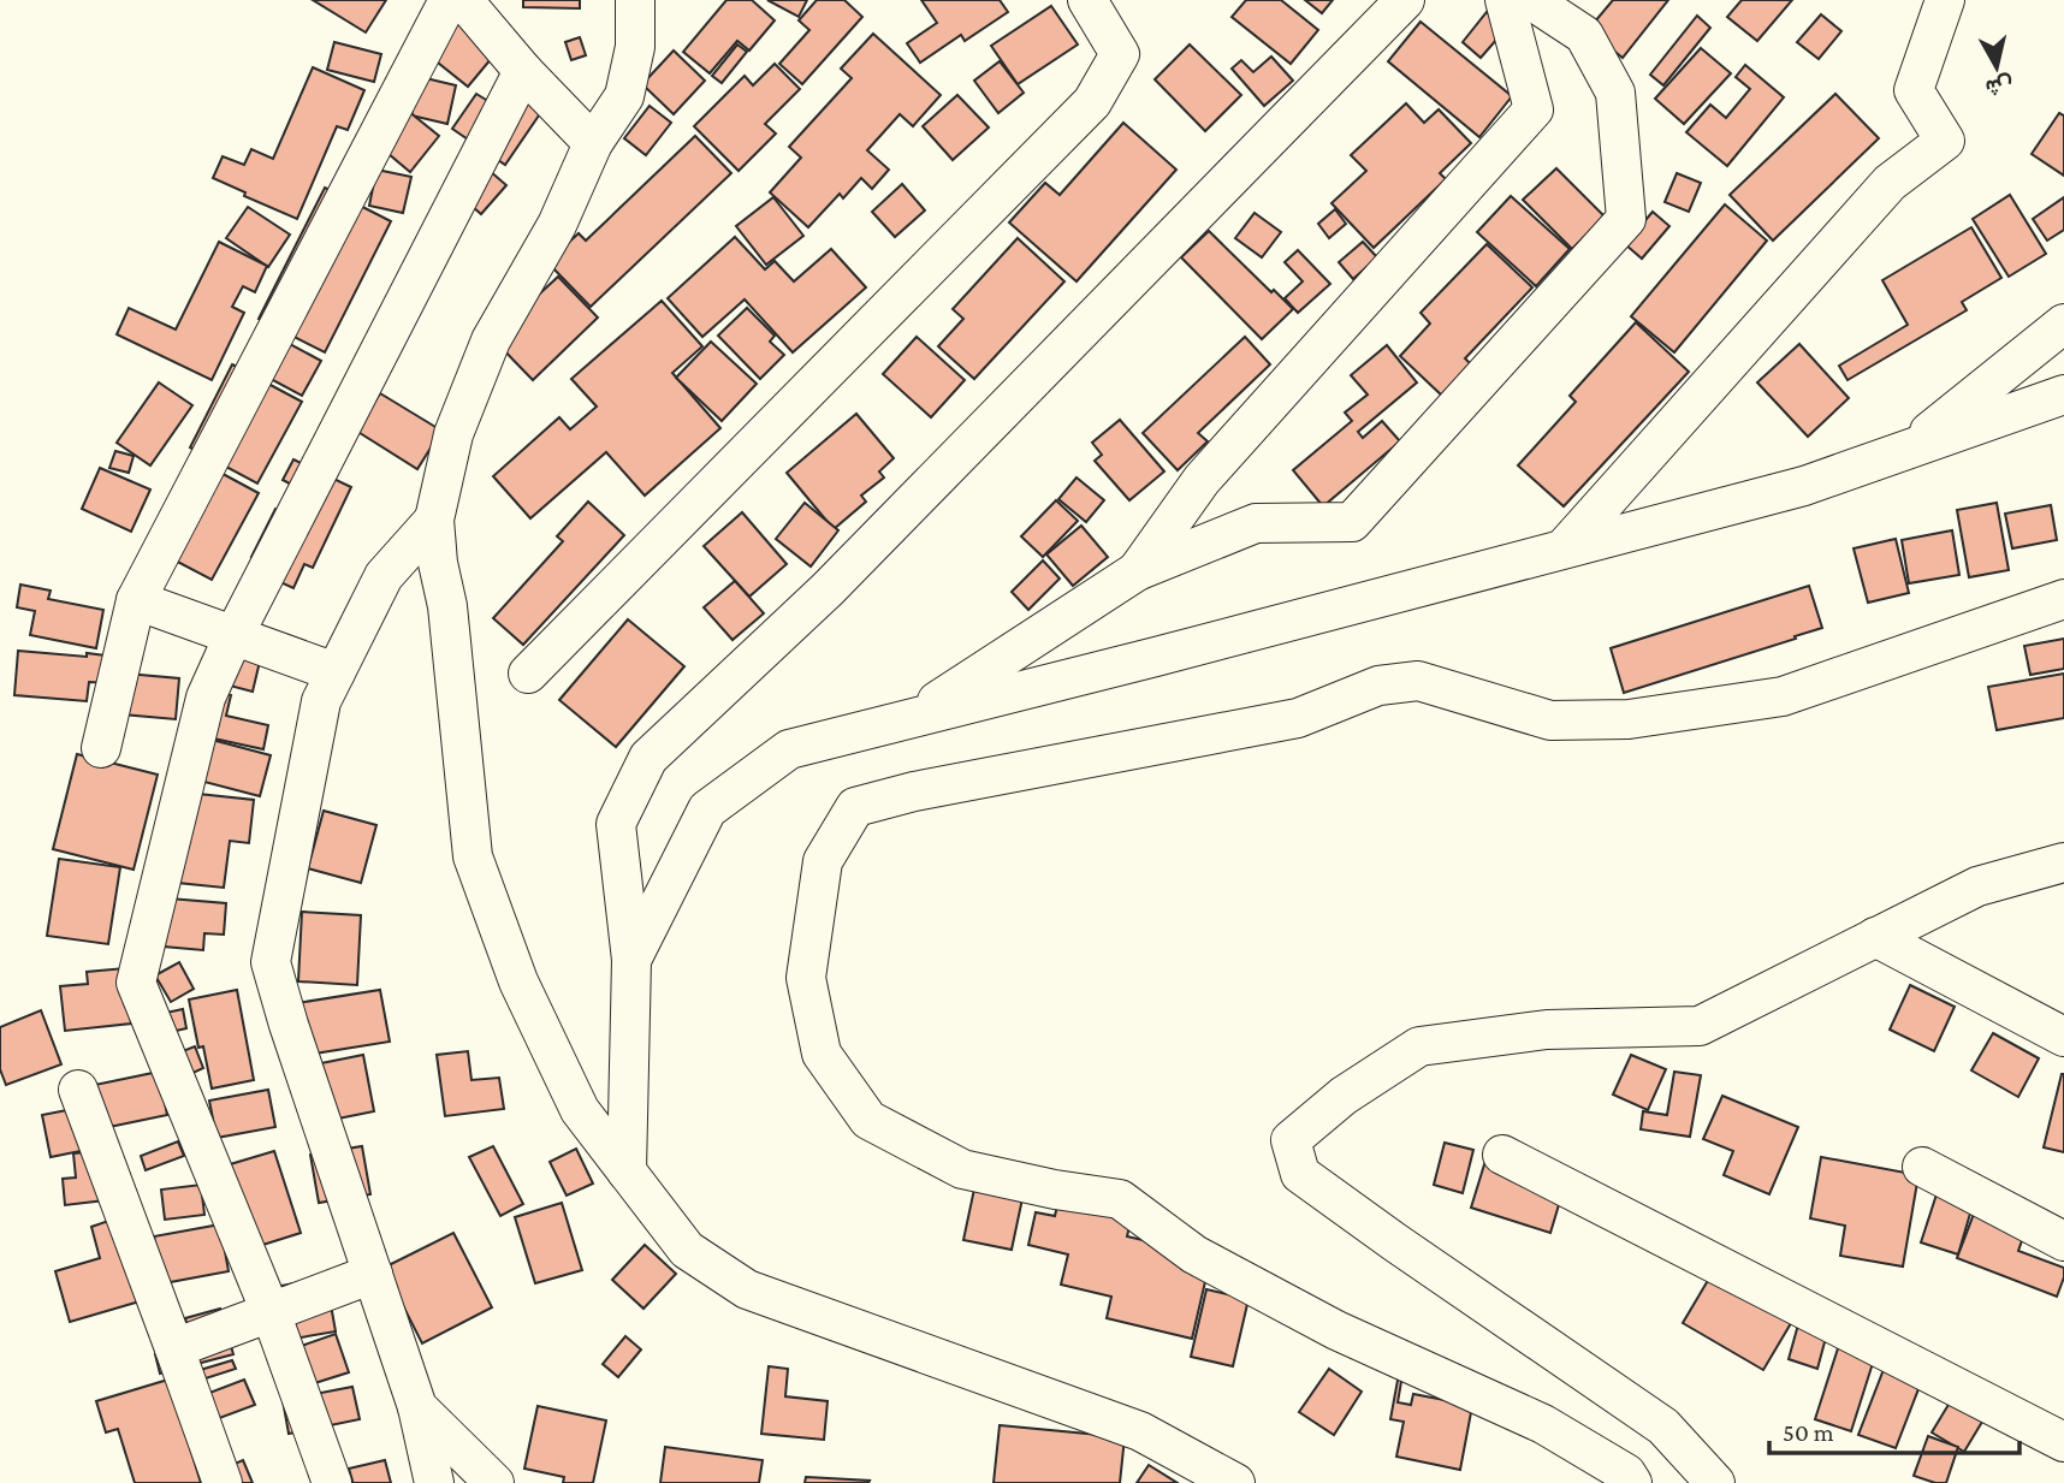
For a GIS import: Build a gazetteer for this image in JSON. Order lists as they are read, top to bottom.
{
  "scale_bar": "50 m",
  "north": "bottom"
}
